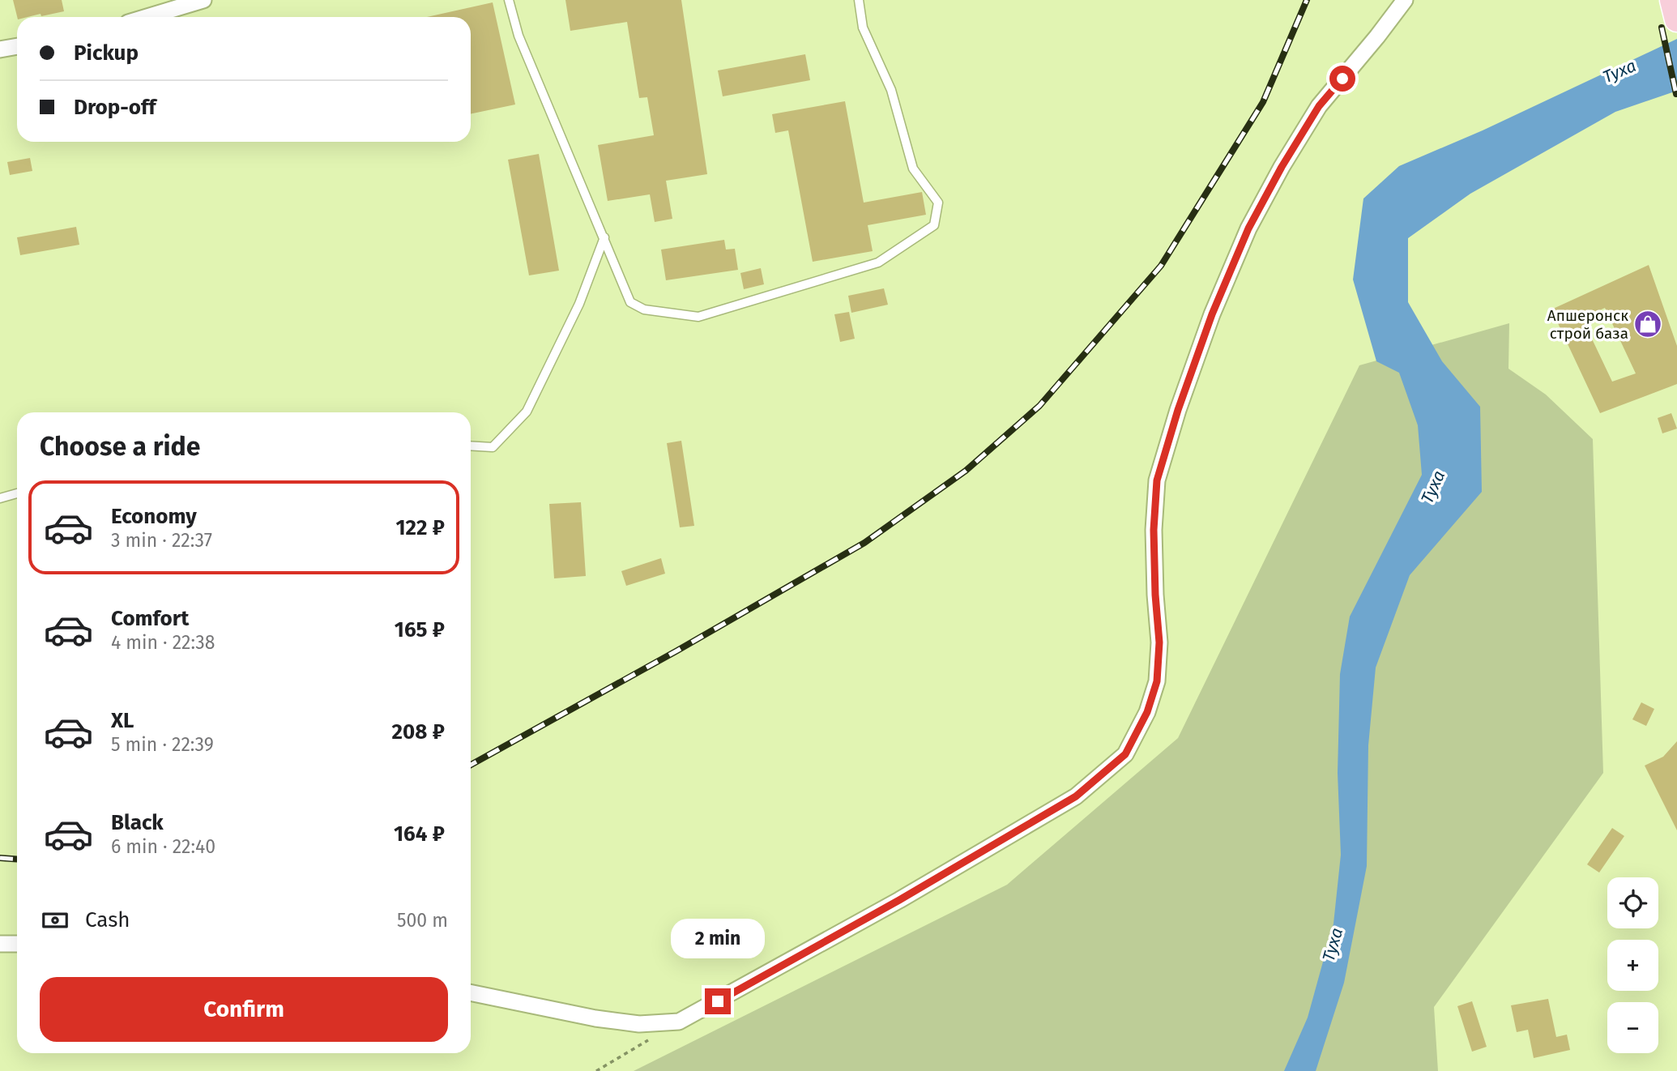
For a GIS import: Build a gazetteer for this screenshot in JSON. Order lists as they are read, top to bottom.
{
  "water": ["Туха"],
  "places": {
    "shop": ["Апшеронск строй база"]
  },
  "page": {
    "banner": ["Pickup", "Drop-off"],
    "heading": "Choose a ride",
    "list": [
      {
        "name": "Economy",
        "note": "3 min · 22:37",
        "value": "122 ₽"
      },
      {
        "name": "Comfort",
        "note": "4 min · 22:38",
        "value": "165 ₽"
      },
      {
        "name": "XL",
        "note": "5 min · 22:39",
        "value": "208 ₽"
      },
      {
        "name": "Black",
        "note": "6 min · 22:40",
        "value": "164 ₽"
      }
    ],
    "map_buttons": ["+", "−"],
    "pay": ["Cash", "500 m"],
    "bubble": "2 min",
    "buttons": "Confirm"
  }
}
